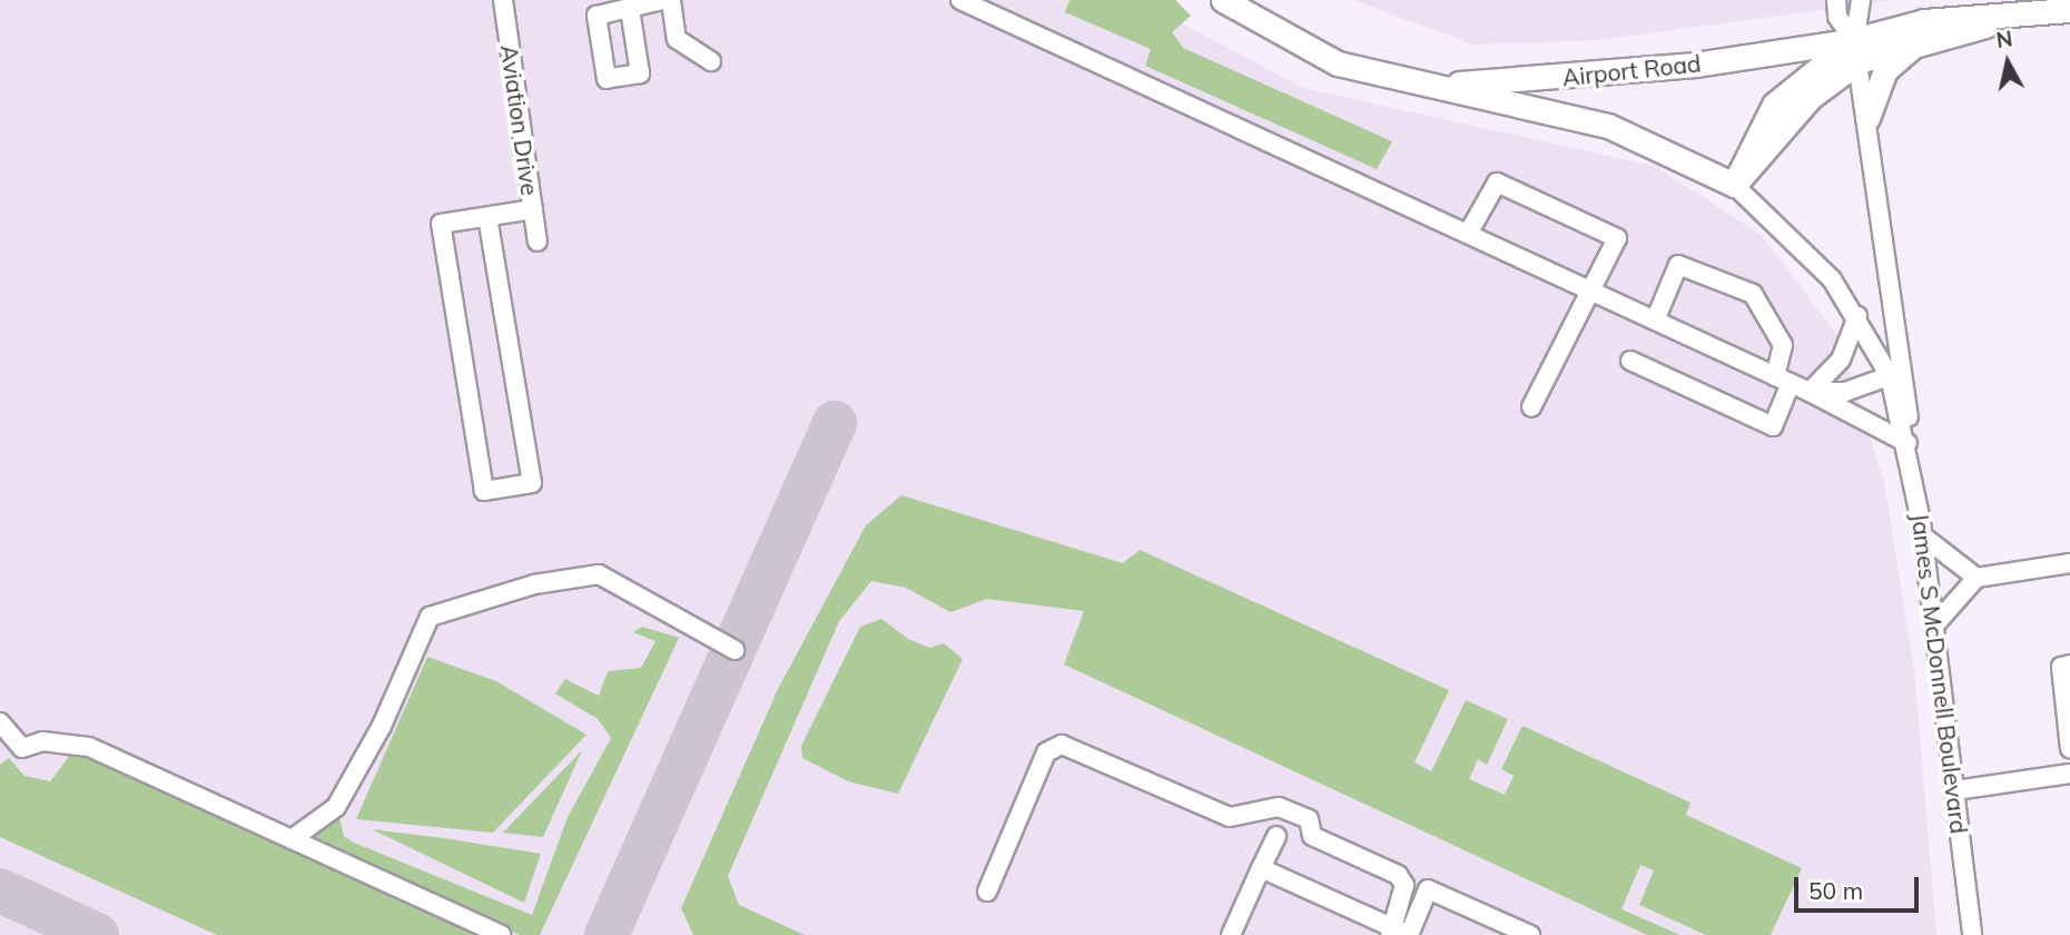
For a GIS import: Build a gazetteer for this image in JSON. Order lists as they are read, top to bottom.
{
  "streets": {
    "main road": ["Airport Road", "James S McDonnell Boulevard"],
    "street": ["Aviation Drive"]
  },
  "crossings": [
    ["Airport Road", "James S McDonnell Boulevard"]
  ],
  "scale_bar": "50 m",
  "north": "top"
}
